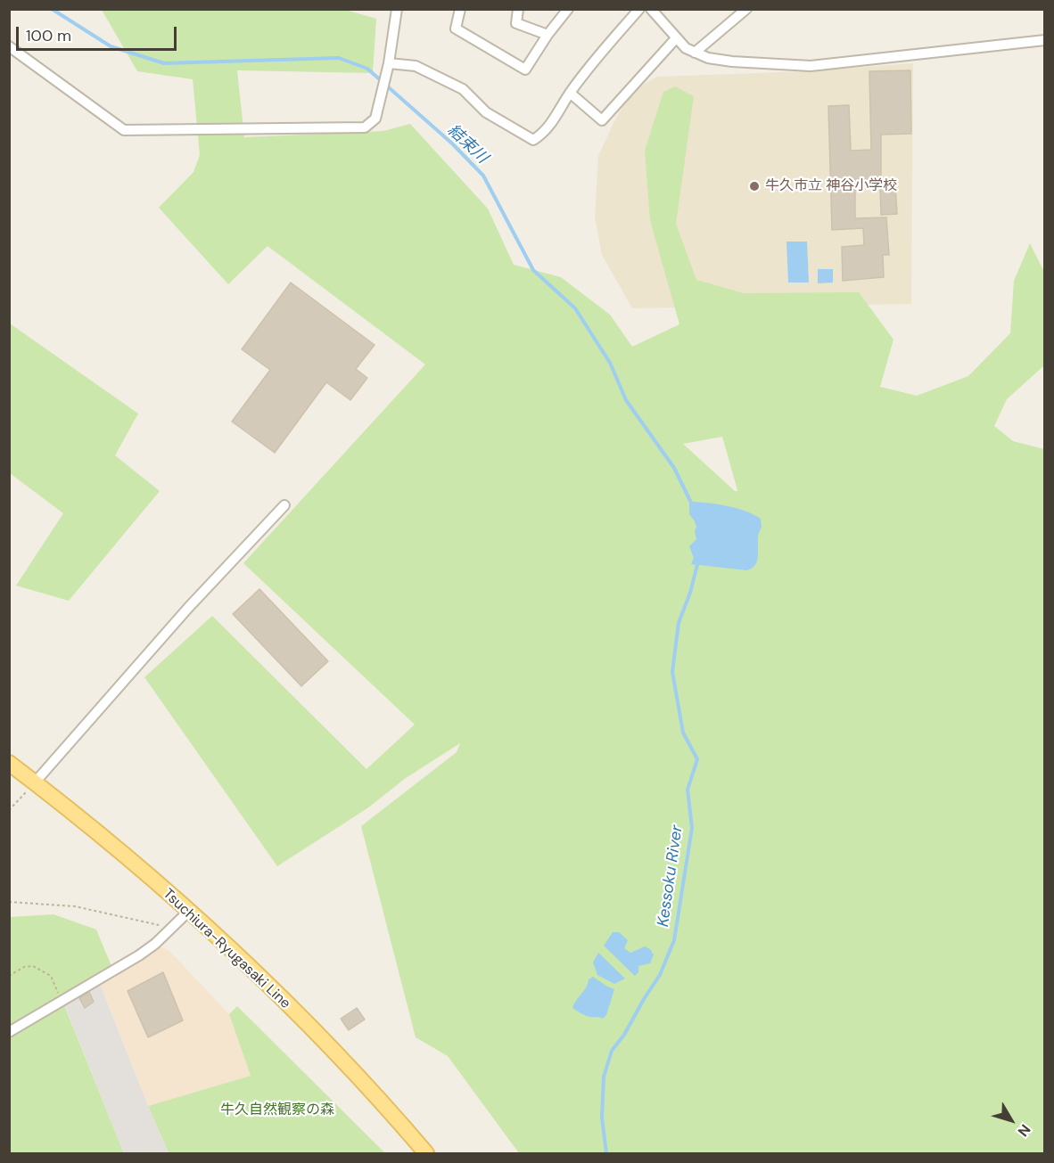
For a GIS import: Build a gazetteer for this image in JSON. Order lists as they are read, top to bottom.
{
  "streets": {
    "main road": ["Tsuchiura-Ryugasaki Line"]
  },
  "water": ["結束川", "Kessoku River"],
  "parks": ["牛久自然観察の森"],
  "places": ["牛久市立 神谷小学校"],
  "scale_bar": "100 m",
  "north": "bottom right"
}
